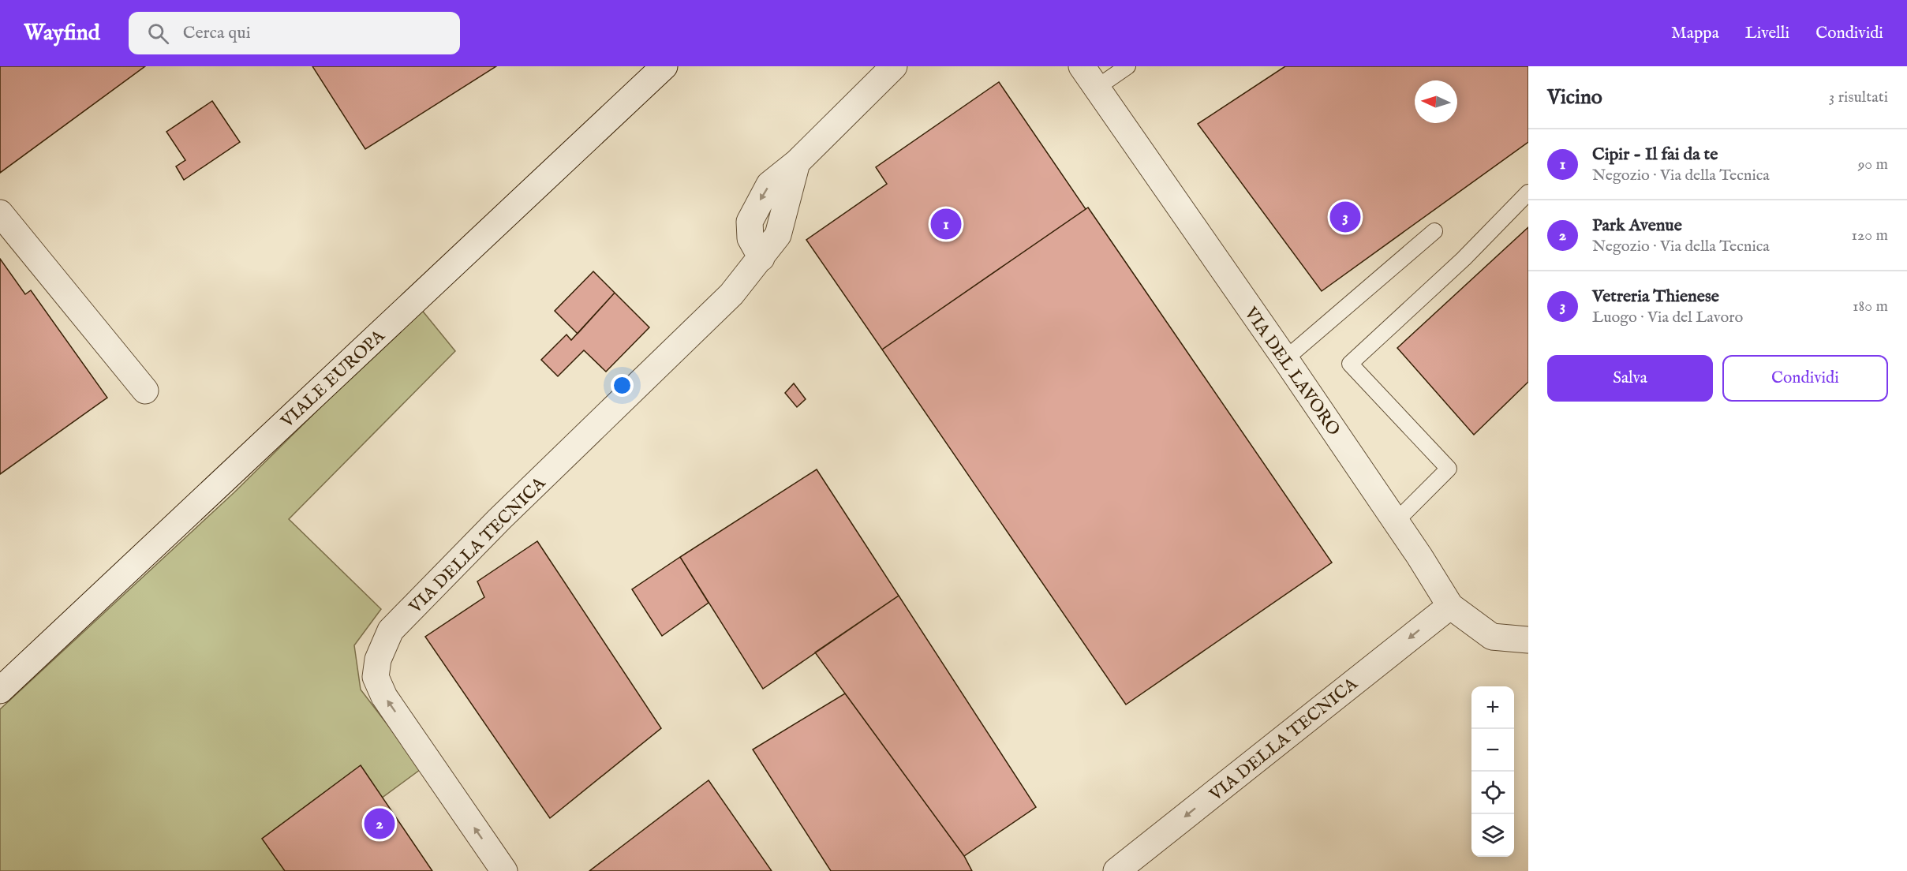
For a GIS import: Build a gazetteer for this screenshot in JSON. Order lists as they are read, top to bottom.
{
  "streets": {
    "street": ["VIA DEL LAVORO", "VIALE EUROPA", "VIA DELLA TECNICA"]
  },
  "crossings": [
    ["VIA DEL LAVORO", "VIA DELLA TECNICA"]
  ],
  "north": "left",
  "page": {
    "header": "Wayfind",
    "search": "Cerca qui",
    "nav": ["Mappa", "Livelli", "Condividi"],
    "heading": ["Vicino", "3 risultati"],
    "list": [
      {
        "mark": "1",
        "name": "Cipir - Il fai da te",
        "note": "Negozio · Via della Tecnica",
        "value": "90 m"
      },
      {
        "mark": "2",
        "name": "Park Avenue",
        "note": "Negozio · Via della Tecnica",
        "value": "120 m"
      },
      {
        "mark": "3",
        "name": "Vetreria Thienese",
        "note": "Luogo · Via del Lavoro",
        "value": "180 m"
      }
    ],
    "pins": ["3", "1", "2"],
    "buttons": ["Salva", "Condividi"],
    "map_buttons": ["+", "−"]
  }
}
